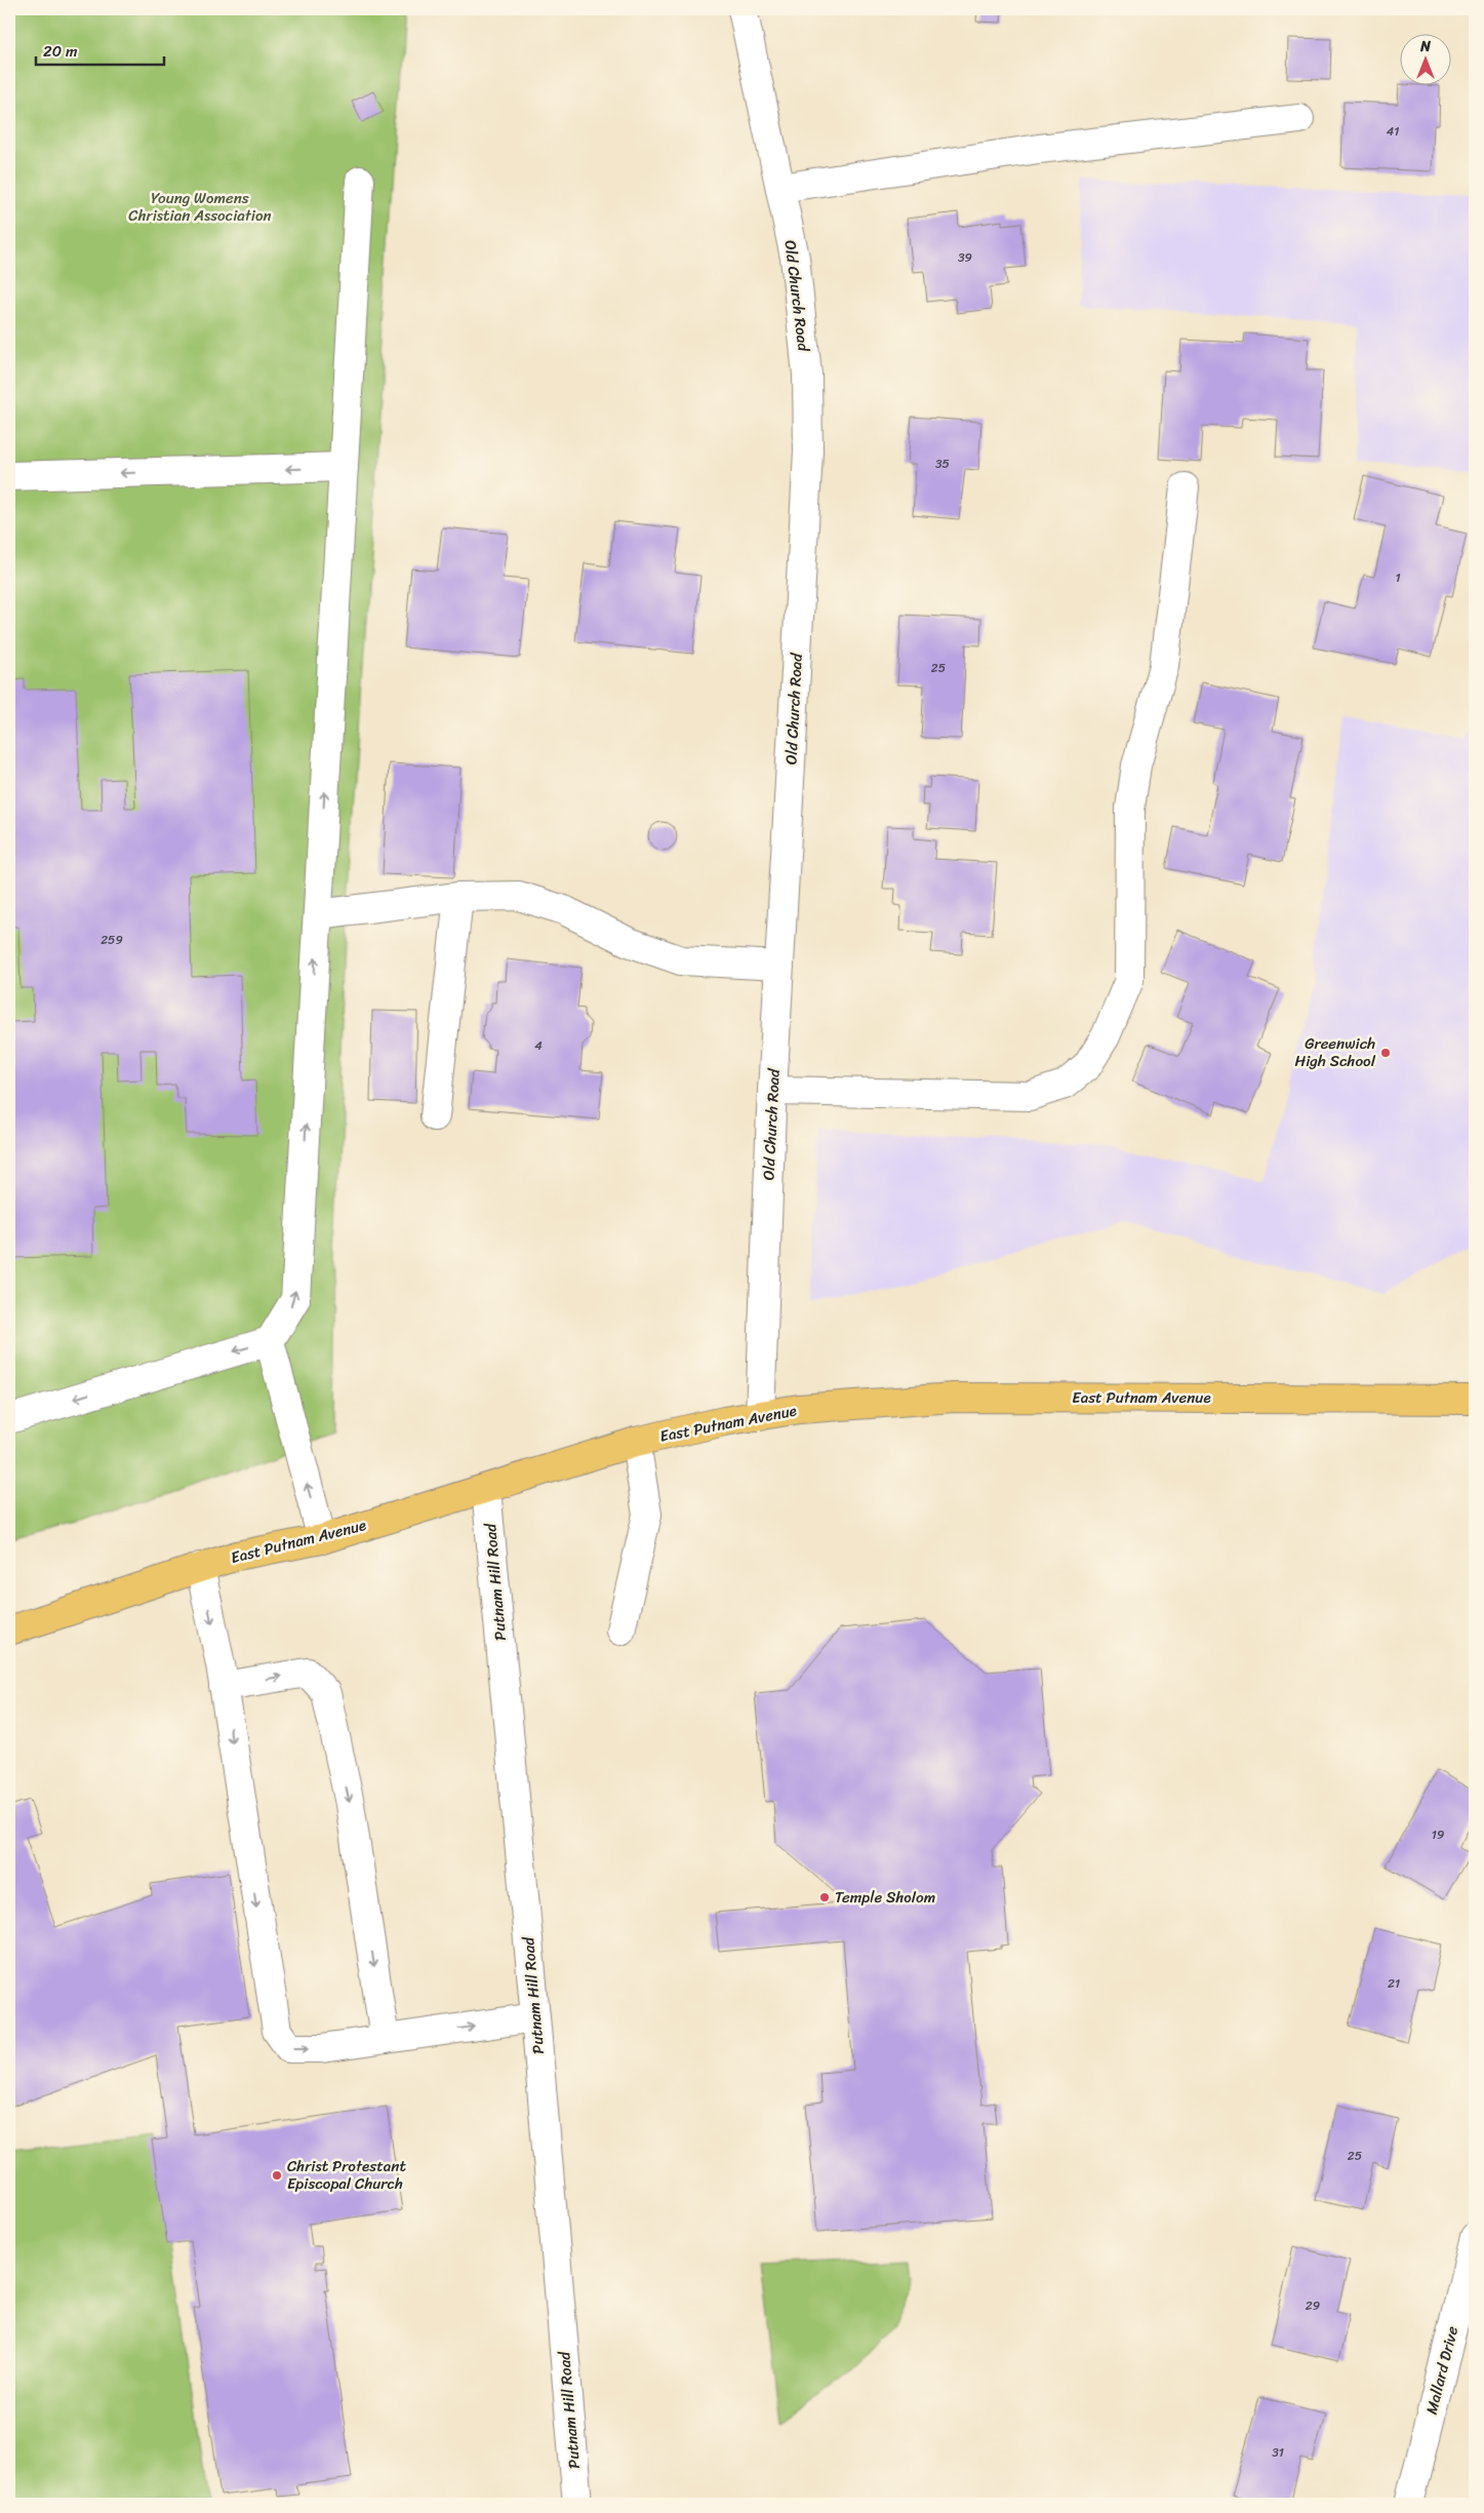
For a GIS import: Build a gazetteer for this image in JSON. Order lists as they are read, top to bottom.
{
  "streets": {
    "main road": ["East Putnam Avenue"],
    "street": ["Old Church Road", "Putnam Hill Road", "Mallard Drive"]
  },
  "crossings": [
    ["Old Church Road", "East Putnam Avenue"],
    ["East Putnam Avenue", "Putnam Hill Road"]
  ],
  "parks": ["Young Womens Christian Association"],
  "places": ["Greenwich High School", "Temple Sholom", "Christ Protestant Episcopal Church"],
  "house_numbers": [
    "41",
    "39",
    "35",
    "1",
    "25",
    "259",
    "4",
    "19",
    "21",
    "25",
    "29",
    "31"
  ],
  "scale_bar": "20 m",
  "north": "top"
}
